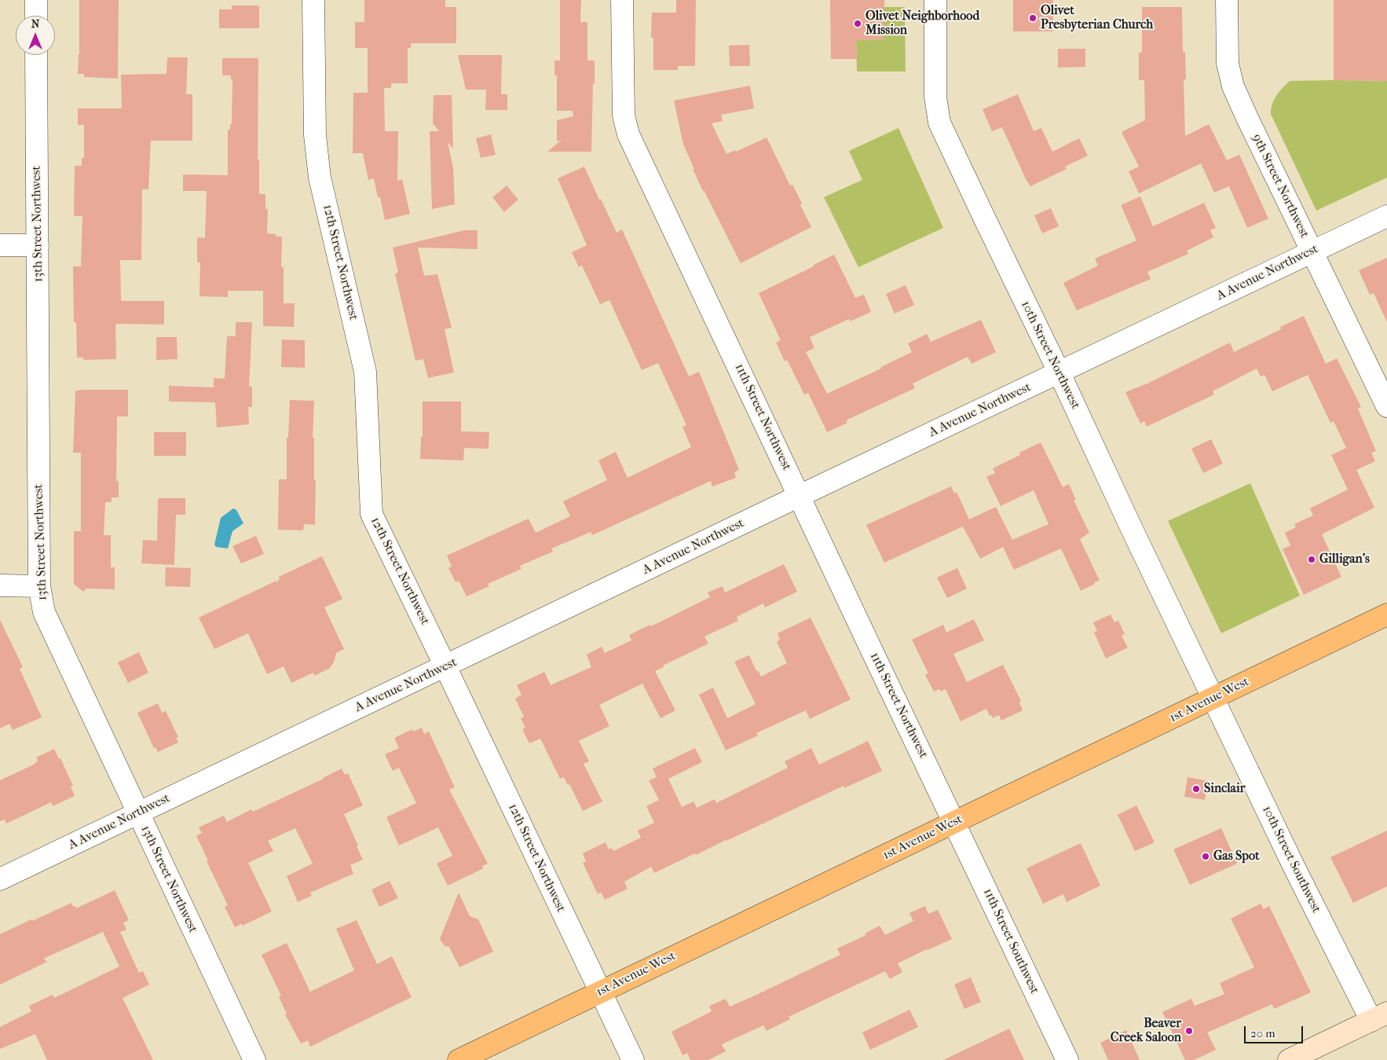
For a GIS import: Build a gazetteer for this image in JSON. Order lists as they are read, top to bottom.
{
  "streets": {
    "main road": ["1st Avenue West"],
    "street": [
      "9th Street Northwest",
      "13th Street Northwest",
      "12th Street Northwest",
      "A Avenue Northwest",
      "10th Street Northwest",
      "11th Street Northwest",
      "10th Street Southwest",
      "11th Street Southwest"
    ]
  },
  "crossings": [
    ["9th Street Northwest", "A Avenue Northwest"],
    ["13th Street Northwest", "A Avenue Northwest"],
    ["12th Street Northwest", "A Avenue Northwest"],
    ["12th Street Northwest", "1st Avenue West"],
    ["A Avenue Northwest", "10th Street Northwest"],
    ["A Avenue Northwest", "11th Street Northwest"],
    ["10th Street Northwest", "1st Avenue West"],
    ["10th Street Northwest", "10th Street Southwest"],
    ["11th Street Northwest", "1st Avenue West"],
    ["11th Street Northwest", "11th Street Southwest"],
    ["1st Avenue West", "10th Street Southwest"],
    ["1st Avenue West", "11th Street Southwest"]
  ],
  "places": [
    "Olivet Presbyterian Church",
    "Olivet Neighborhood Mission",
    "Gilligan's",
    "Sinclair",
    "Gas Spot",
    "Beaver Creek Saloon"
  ],
  "scale_bar": "20 m",
  "north": "top"
}
